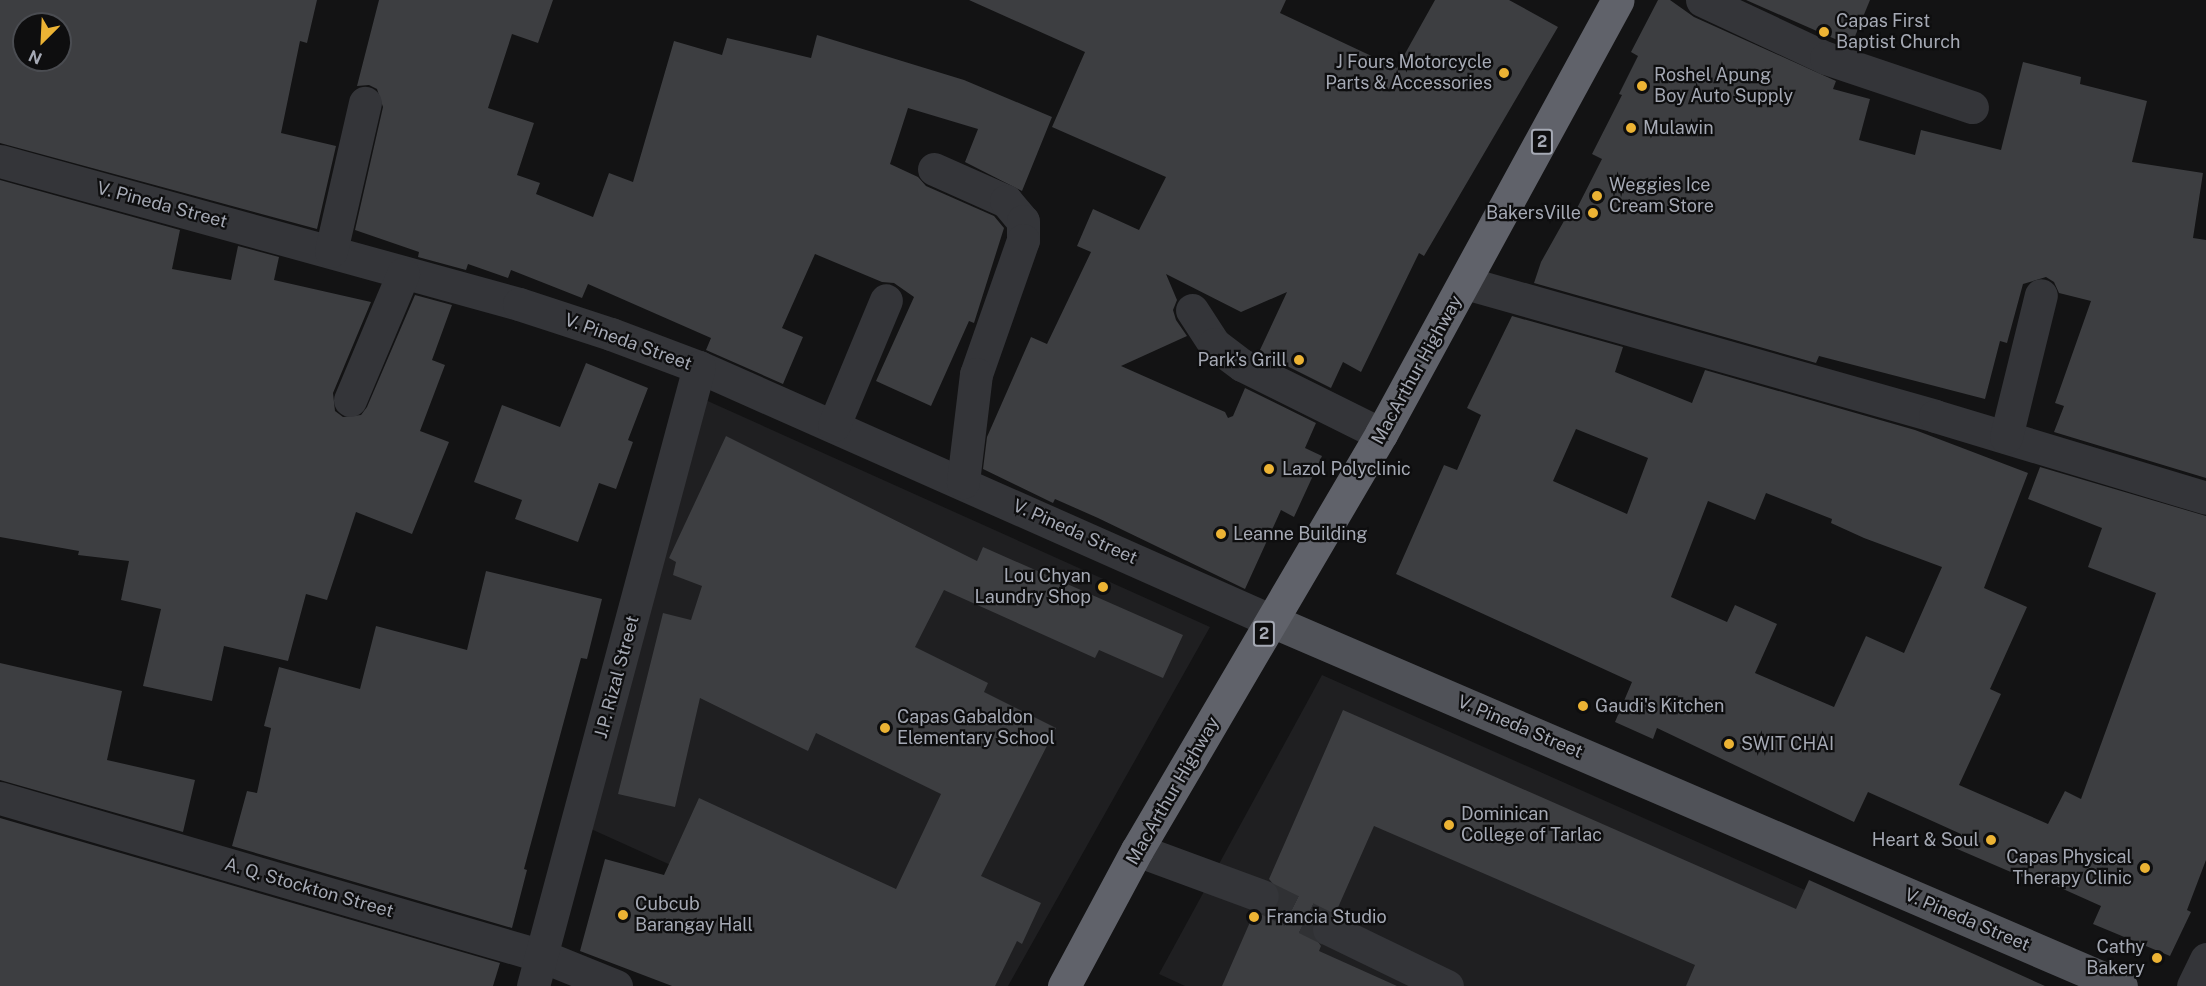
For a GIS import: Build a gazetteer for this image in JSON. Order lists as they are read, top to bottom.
{
  "streets": {
    "highway": ["2", "MacArthur Highway"],
    "main road": ["V. Pineda Street"],
    "street": ["J.P. Rizal Street", "A. Q. Stockton Street"]
  },
  "crossings": [
    ["V. Pineda Street", "MacArthur Highway"],
    ["V. Pineda Street", "J.P. Rizal Street"],
    ["J.P. Rizal Street", "A. Q. Stockton Street"]
  ],
  "places": [
    "Capas First Baptist Church",
    "J Fours Motorcycle Parts & Accessories",
    "Roshel Apung Boy Auto Supply",
    "Mulawin",
    "Weggies Ice Cream Store",
    "BakersVille",
    "Park's Grill",
    "Lazol Polyclinic",
    "Leanne Building",
    "Lou Chyan Laundry Shop",
    "Gaudi's Kitchen",
    "Capas Gabaldon Elementary School",
    "SWIT CHAI",
    "Dominican College of Tarlac",
    "Heart & Soul",
    "Capas Physical Therapy Clinic",
    "Cubcub Barangay Hall",
    "Francia Studio",
    "Cathy Bakery"
  ],
  "north": "bottom left"
}
